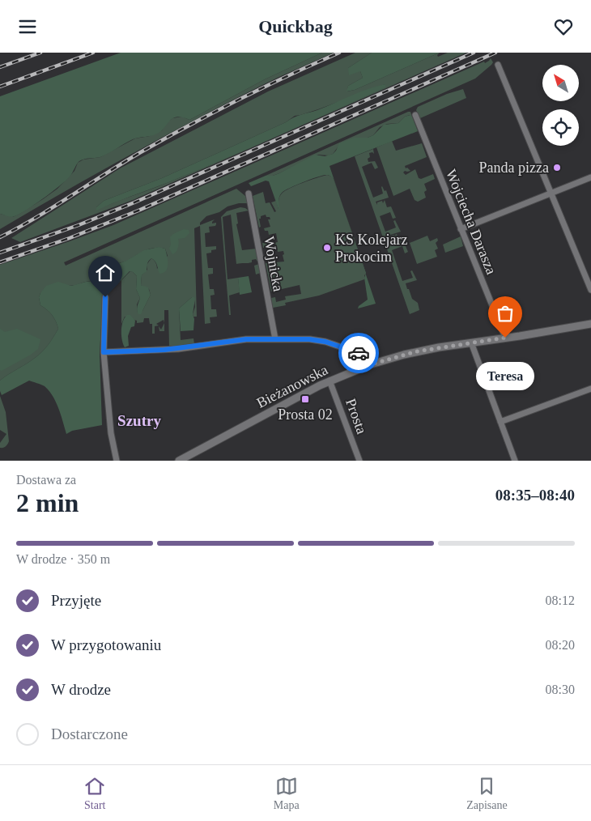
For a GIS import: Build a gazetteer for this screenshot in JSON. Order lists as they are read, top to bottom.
{
  "streets": {
    "street": [
      "Wojciecha Darasza",
      "Wojnicka",
      "Bieżanowska",
      "Prosta"
    ]
  },
  "crossings": [
    ["Wojciecha Darasza", "Bieżanowska"],
    ["Bieżanowska", "Prosta"]
  ],
  "districts": ["Szutry"],
  "places": {
    "other": ["Panda pizza", "KS Kolejarz Prokocim", "Teresa"],
    "transit": ["Prosta 02"]
  },
  "north": "top left",
  "page": {
    "header": "Quickbag",
    "bubble": "Teresa",
    "heading": ["2 min", "Dostawa za", "08:35–08:40"],
    "bar": "W drodze · 350 m",
    "list": [
      ["Przyjęte", "08:12"],
      ["W przygotowaniu", "08:20"],
      ["W drodze", "08:30"],
      "Dostarczone"
    ],
    "tabs": ["Start", "Mapa", "Zapisane"]
  }
}
